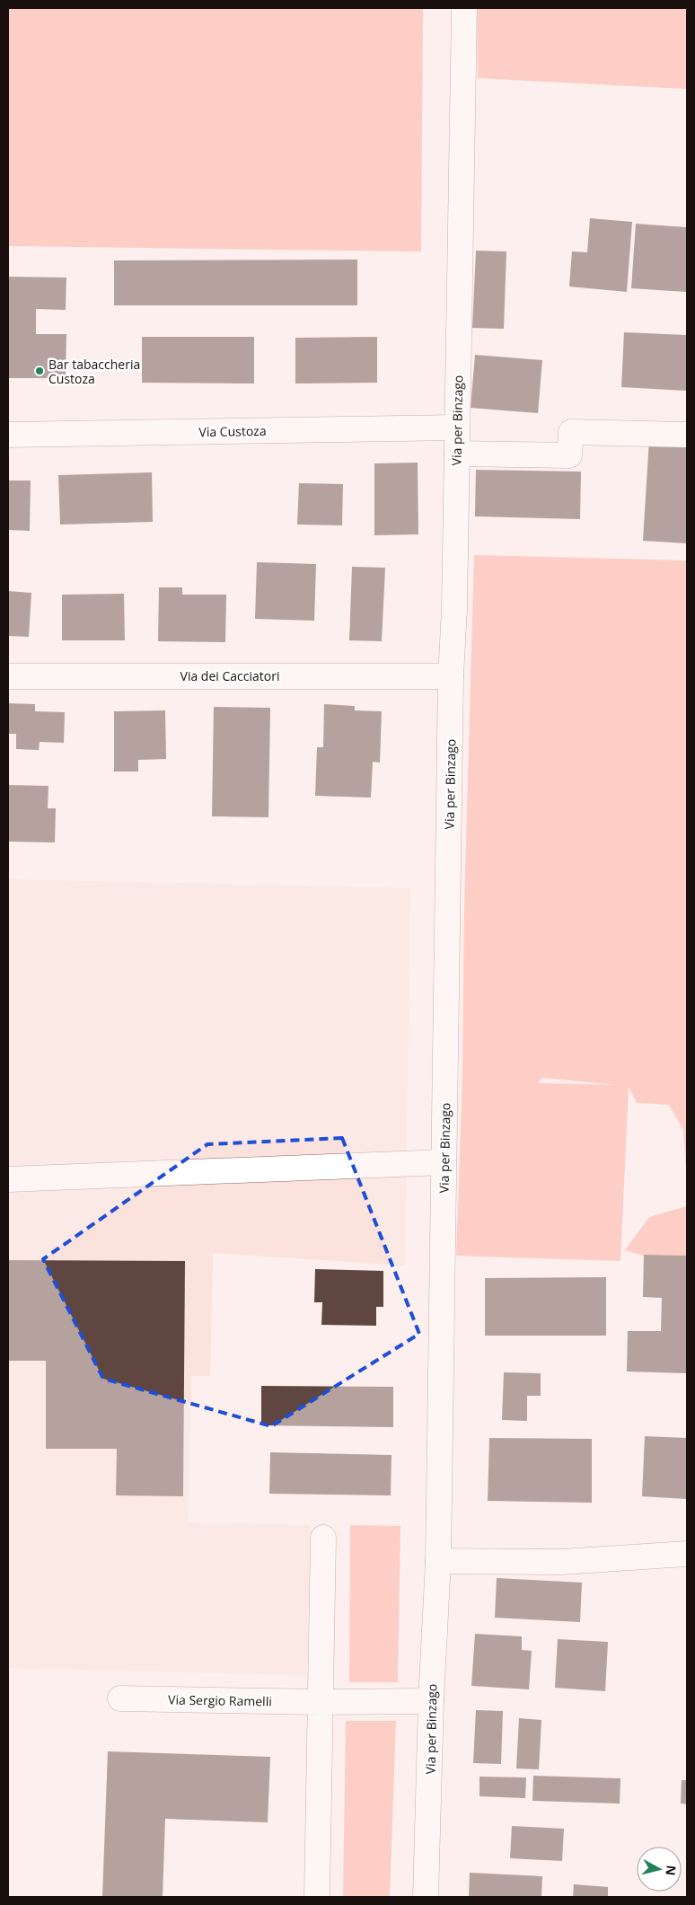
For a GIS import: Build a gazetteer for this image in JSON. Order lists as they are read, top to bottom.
{
  "streets": {
    "main road": [
      "Via per Binzago",
      "Via Custoza",
      "Via dei Cacciatori",
      "Via Sergio Ramelli"
    ]
  },
  "crossings": [
    ["Via per Binzago", "Via Custoza"],
    ["Via per Binzago", "Via dei Cacciatori"],
    ["Via per Binzago", "Via Sergio Ramelli"]
  ],
  "places": ["Bar tabaccheria Custoza"],
  "north": "right"
}
